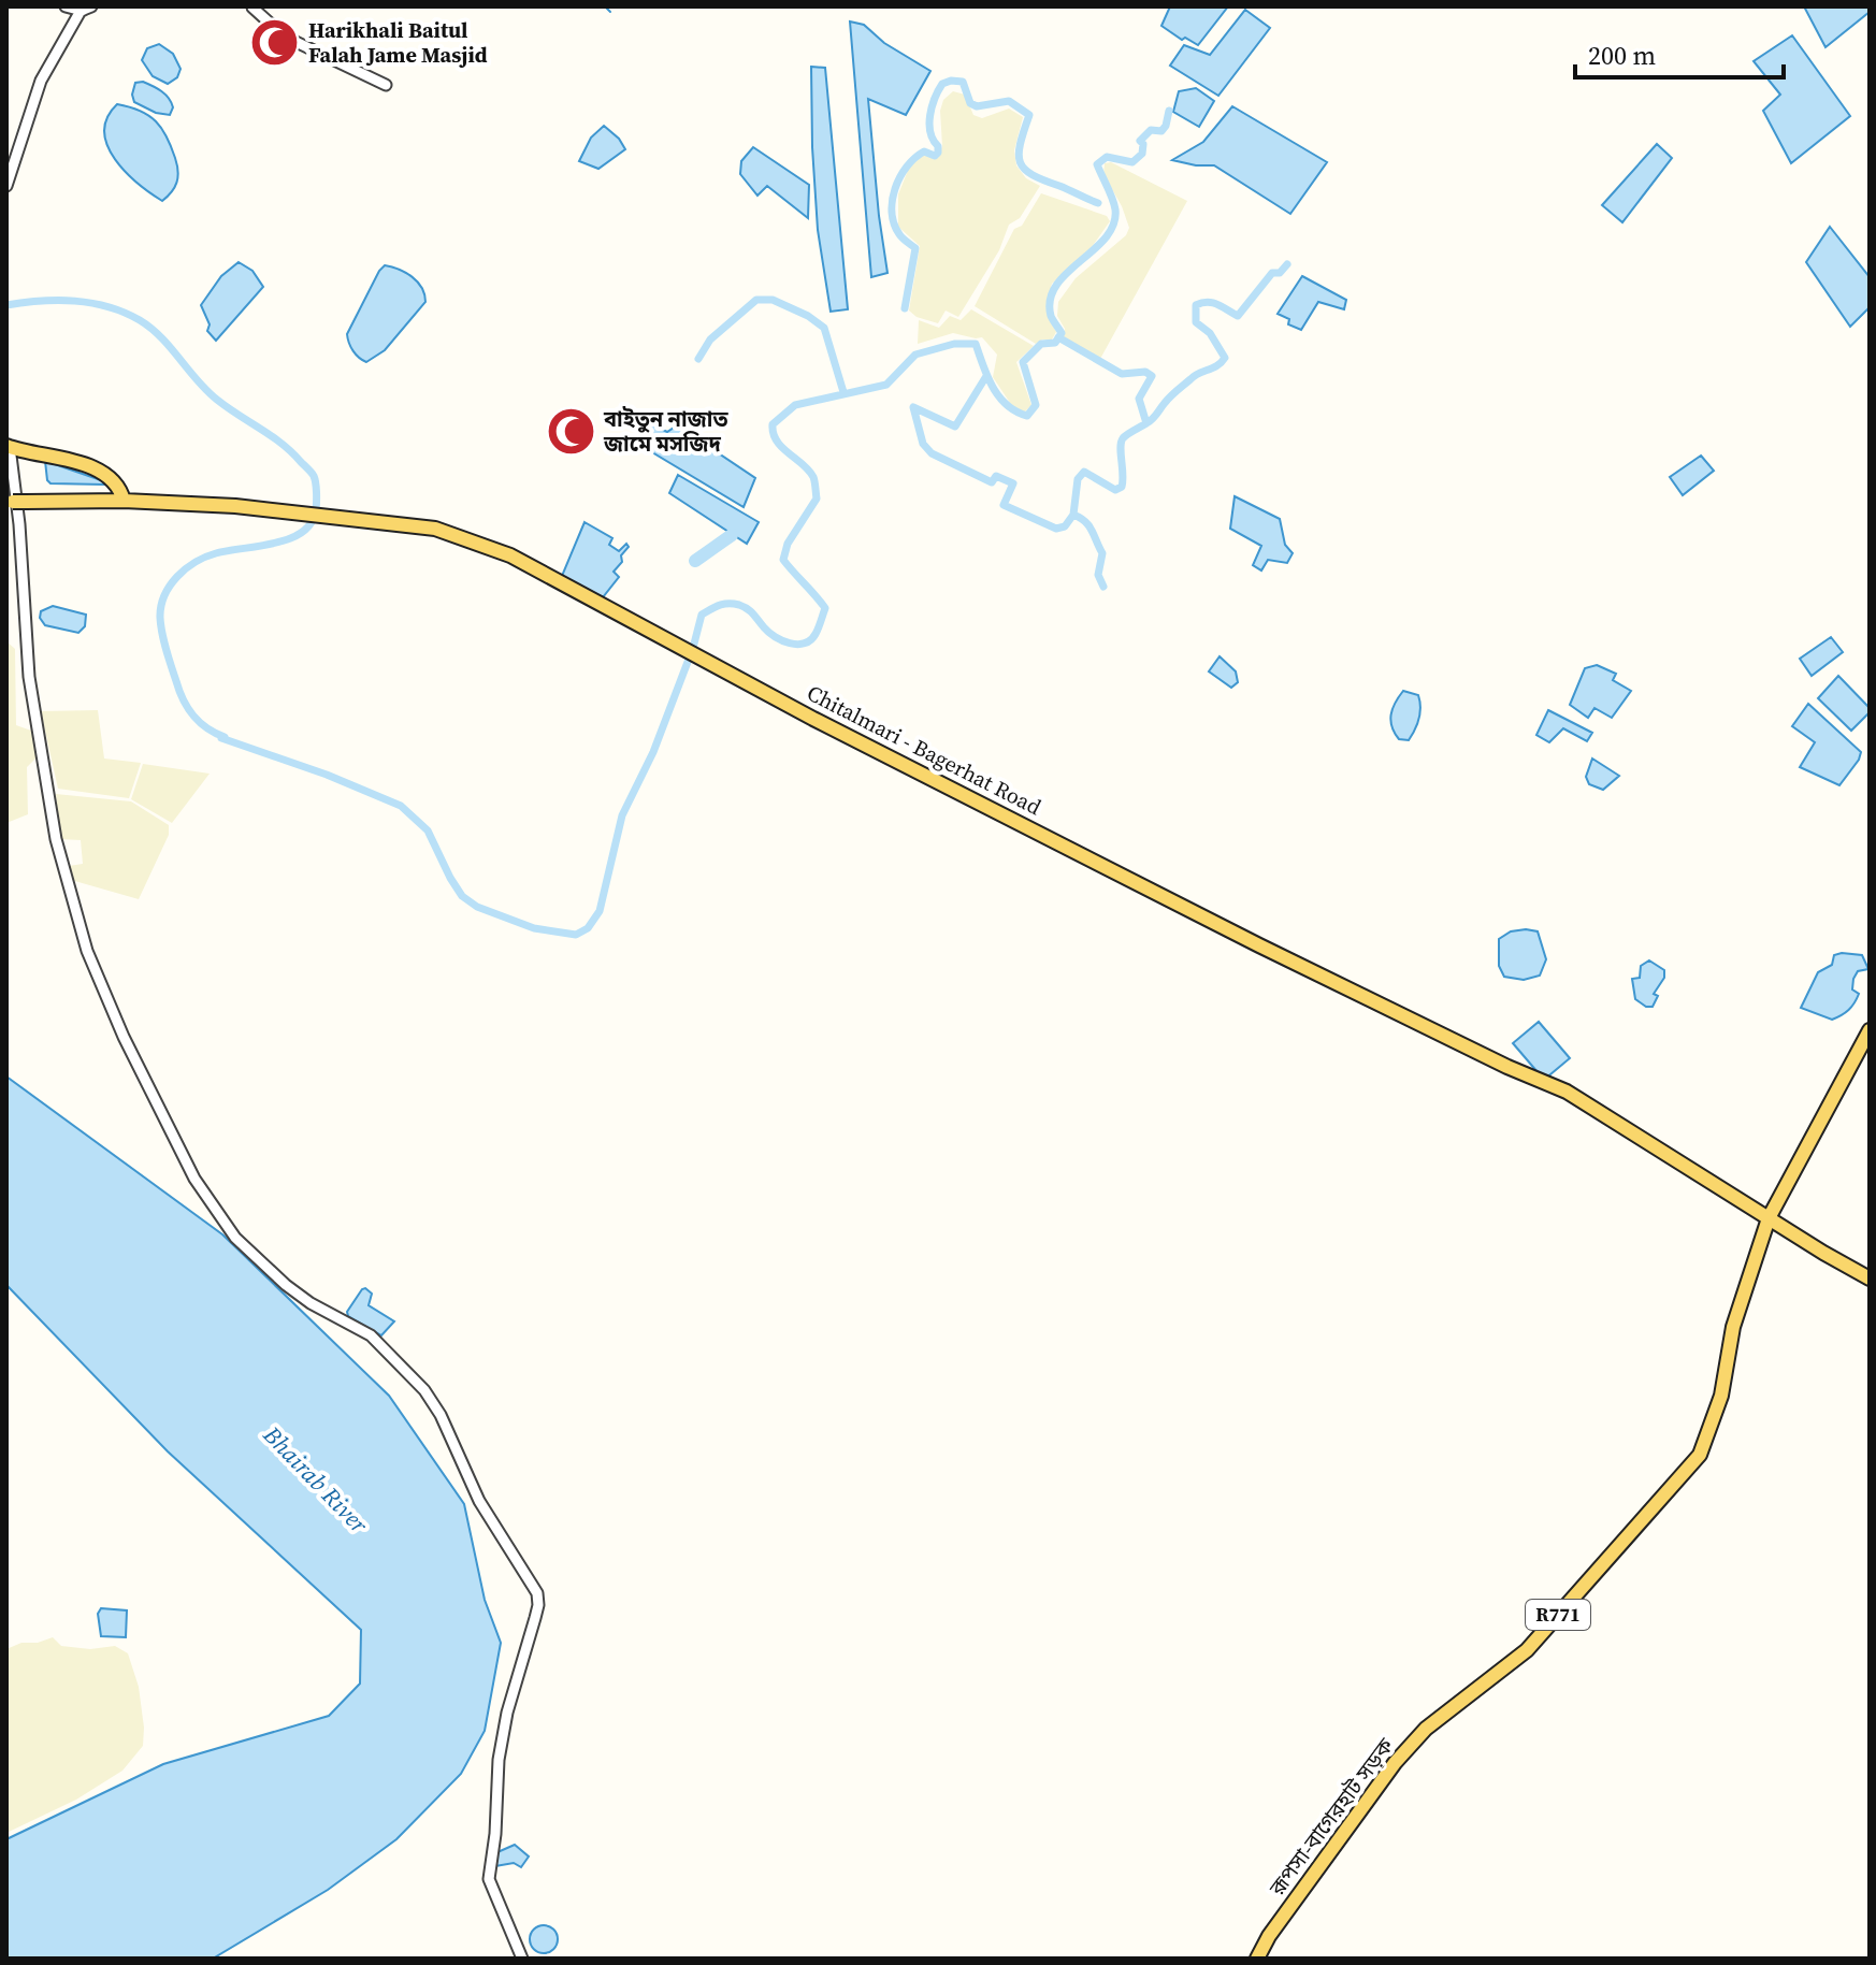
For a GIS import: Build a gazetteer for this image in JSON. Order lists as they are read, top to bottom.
{
  "streets": {
    "main road": ["Chitalmari - Bagerhat Road", "R771", "রূপসা-বাগেরহাট সড়ক"]
  },
  "crossings": [
    ["Chitalmari - Bagerhat Road", "R771"],
    ["Chitalmari - Bagerhat Road", "রূপসা-বাগেরহাট সড়ক"],
    ["R771", "রূপসা-বাগেরহাট সড়ক"]
  ],
  "water": ["Bhairab River"],
  "places": {
    "mosque": ["Harikhali Baitul Falah Jame Masjid", "বাইতুন নাজাত জামে মসজিদ"]
  },
  "scale_bar": "200 m"
}
